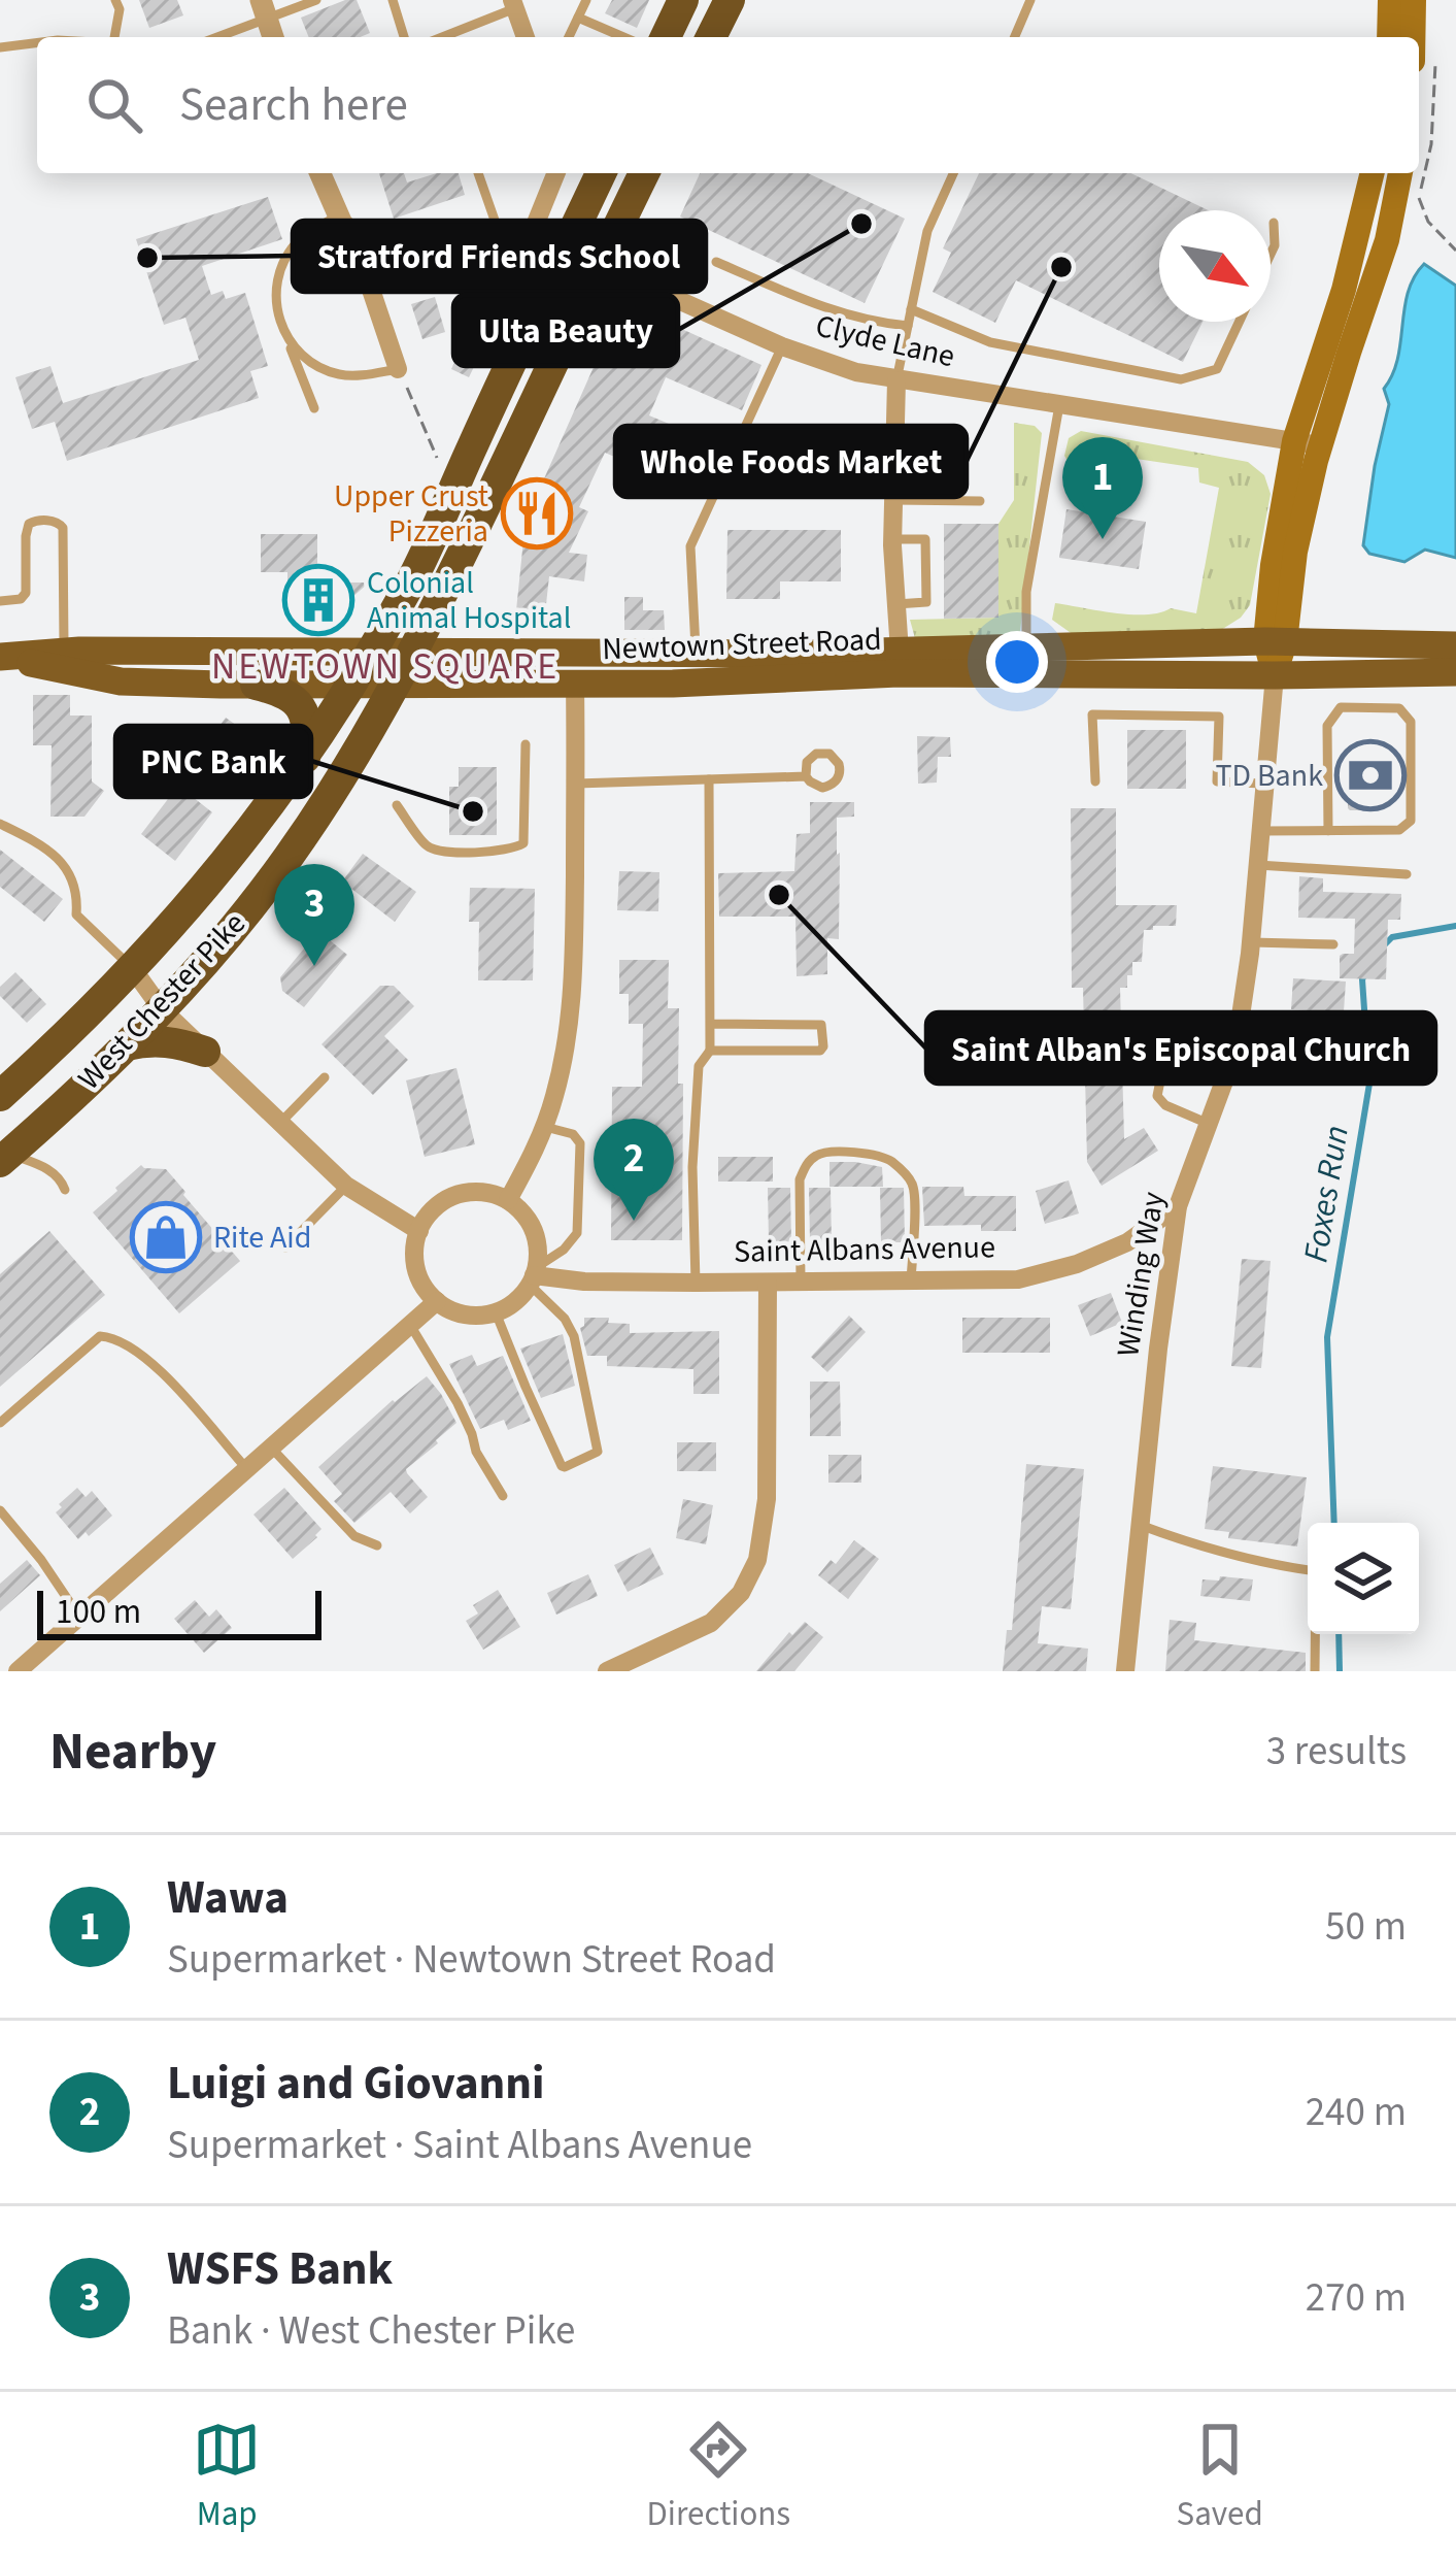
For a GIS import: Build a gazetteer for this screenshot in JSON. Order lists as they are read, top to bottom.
{
  "streets": {
    "highway": ["West Chester Pike"],
    "main road": ["Newtown Street Road", "Winding Way"],
    "street": ["Clyde Lane", "Saint Albans Avenue"]
  },
  "crossings": [
    ["Clyde Lane", "West Chester Pike"],
    ["Clyde Lane", "Winding Way"],
    ["Newtown Street Road", "West Chester Pike"],
    ["Newtown Street Road", "Winding Way"],
    ["Saint Albans Avenue", "Winding Way"]
  ],
  "districts": ["NEWTOWN SQUARE"],
  "water": ["Foxes Run"],
  "places": {
    "other": [
      "Ulta Beauty",
      "Stratford Friends School",
      "Whole Foods Market",
      "PNC Bank",
      "Saint Alban's Episcopal Church"
    ],
    "restaurant": ["Upper Crust Pizzeria"],
    "building": ["Colonial Animal Hospital"],
    "bank": ["TD Bank"],
    "shop": ["Rite Aid"]
  },
  "scale_bar": "100 m",
  "north": "bottom right",
  "page": {
    "search": "Search here",
    "pins": ["1", "3", "2"],
    "scale": "100 m",
    "heading": ["Nearby", "3 results"],
    "list": [
      {
        "mark": "1",
        "name": "Wawa",
        "note": "Supermarket · Newtown Street Road",
        "value": "50 m"
      },
      {
        "mark": "2",
        "name": "Luigi and Giovanni",
        "note": "Supermarket · Saint Albans Avenue",
        "value": "240 m"
      },
      {
        "mark": "3",
        "name": "WSFS Bank",
        "note": "Bank · West Chester Pike",
        "value": "270 m"
      }
    ],
    "nav": ["Map", "Directions", "Saved"]
  }
}
